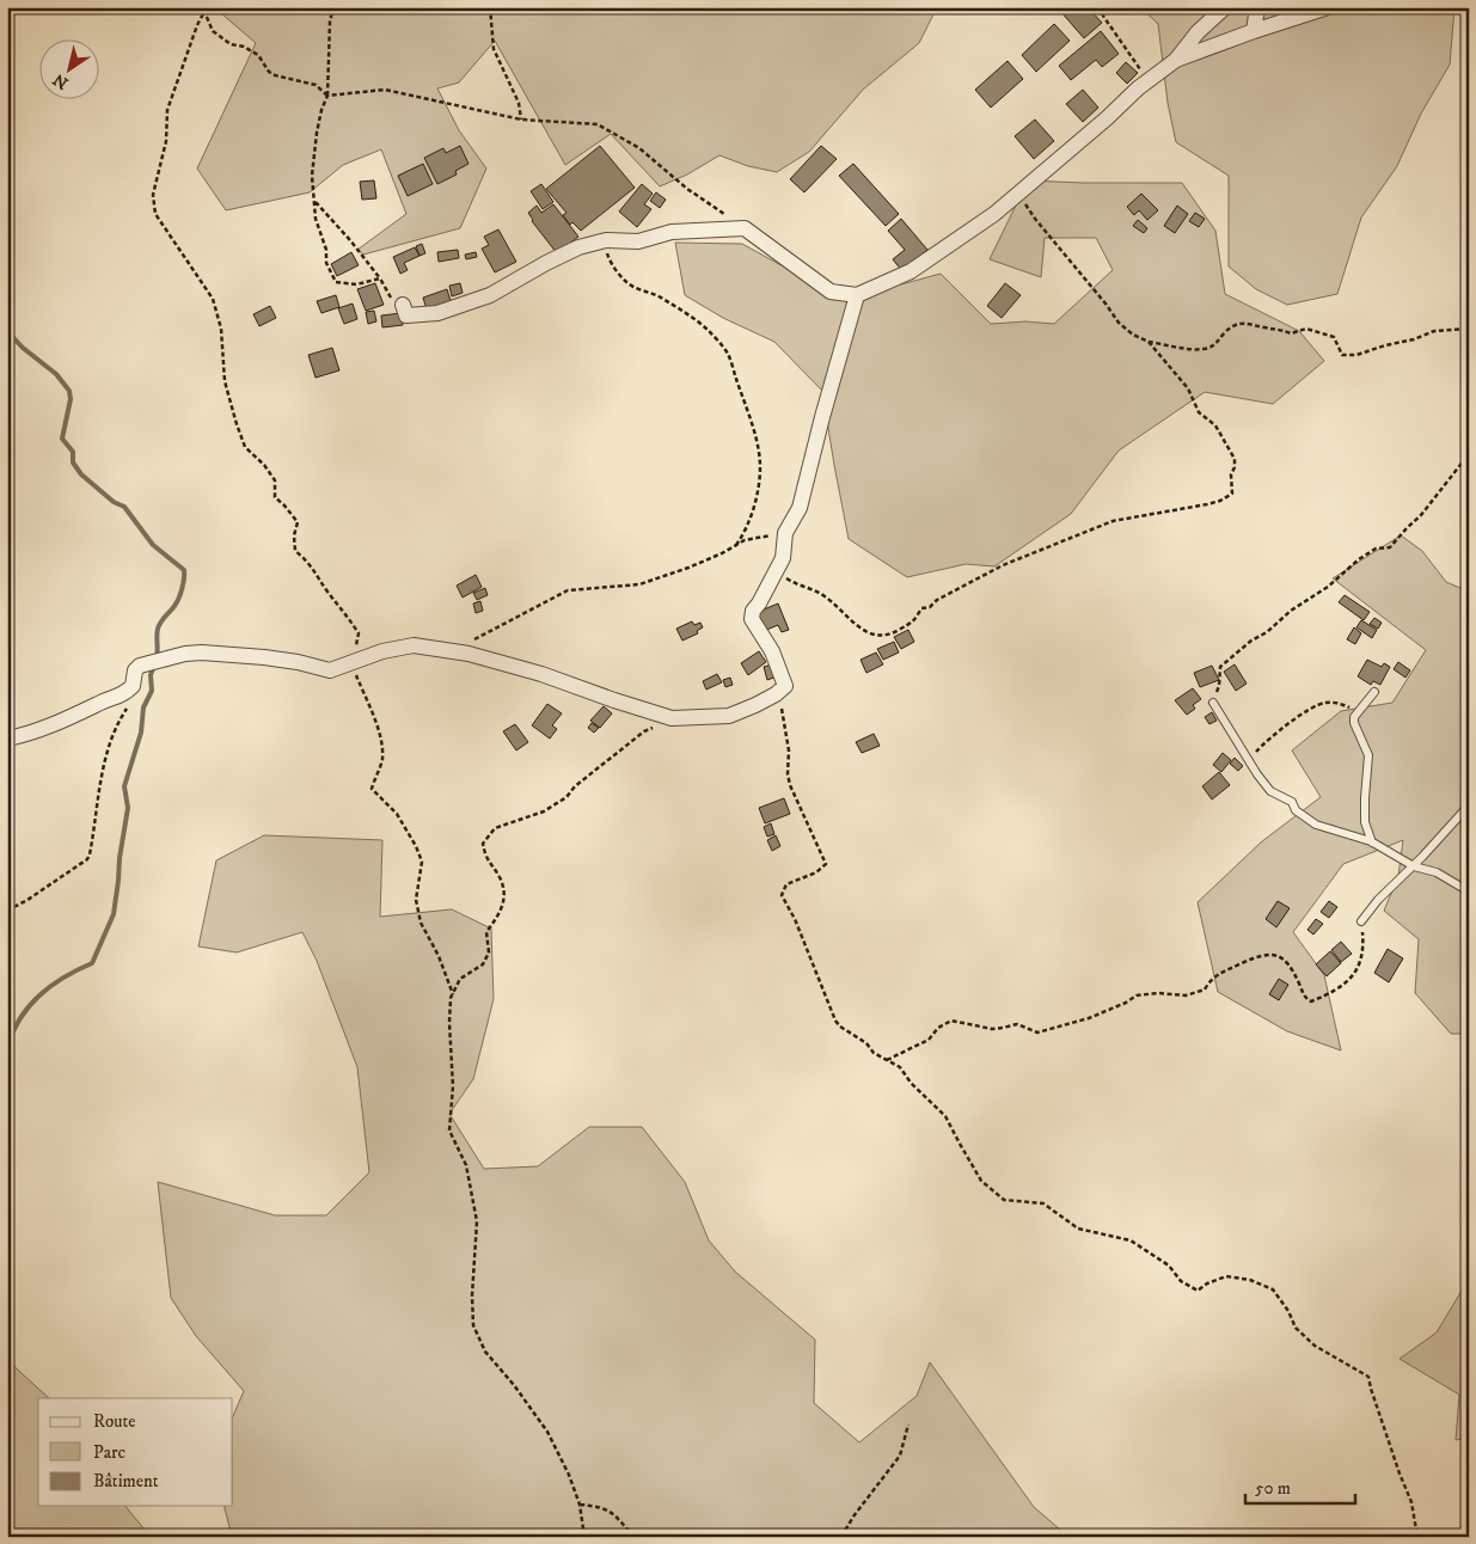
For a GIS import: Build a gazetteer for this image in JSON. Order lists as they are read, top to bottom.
{
  "legend": ["Route", "Parc", "Bâtiment"],
  "scale_bar": "50 m",
  "north": "bottom left"
}
